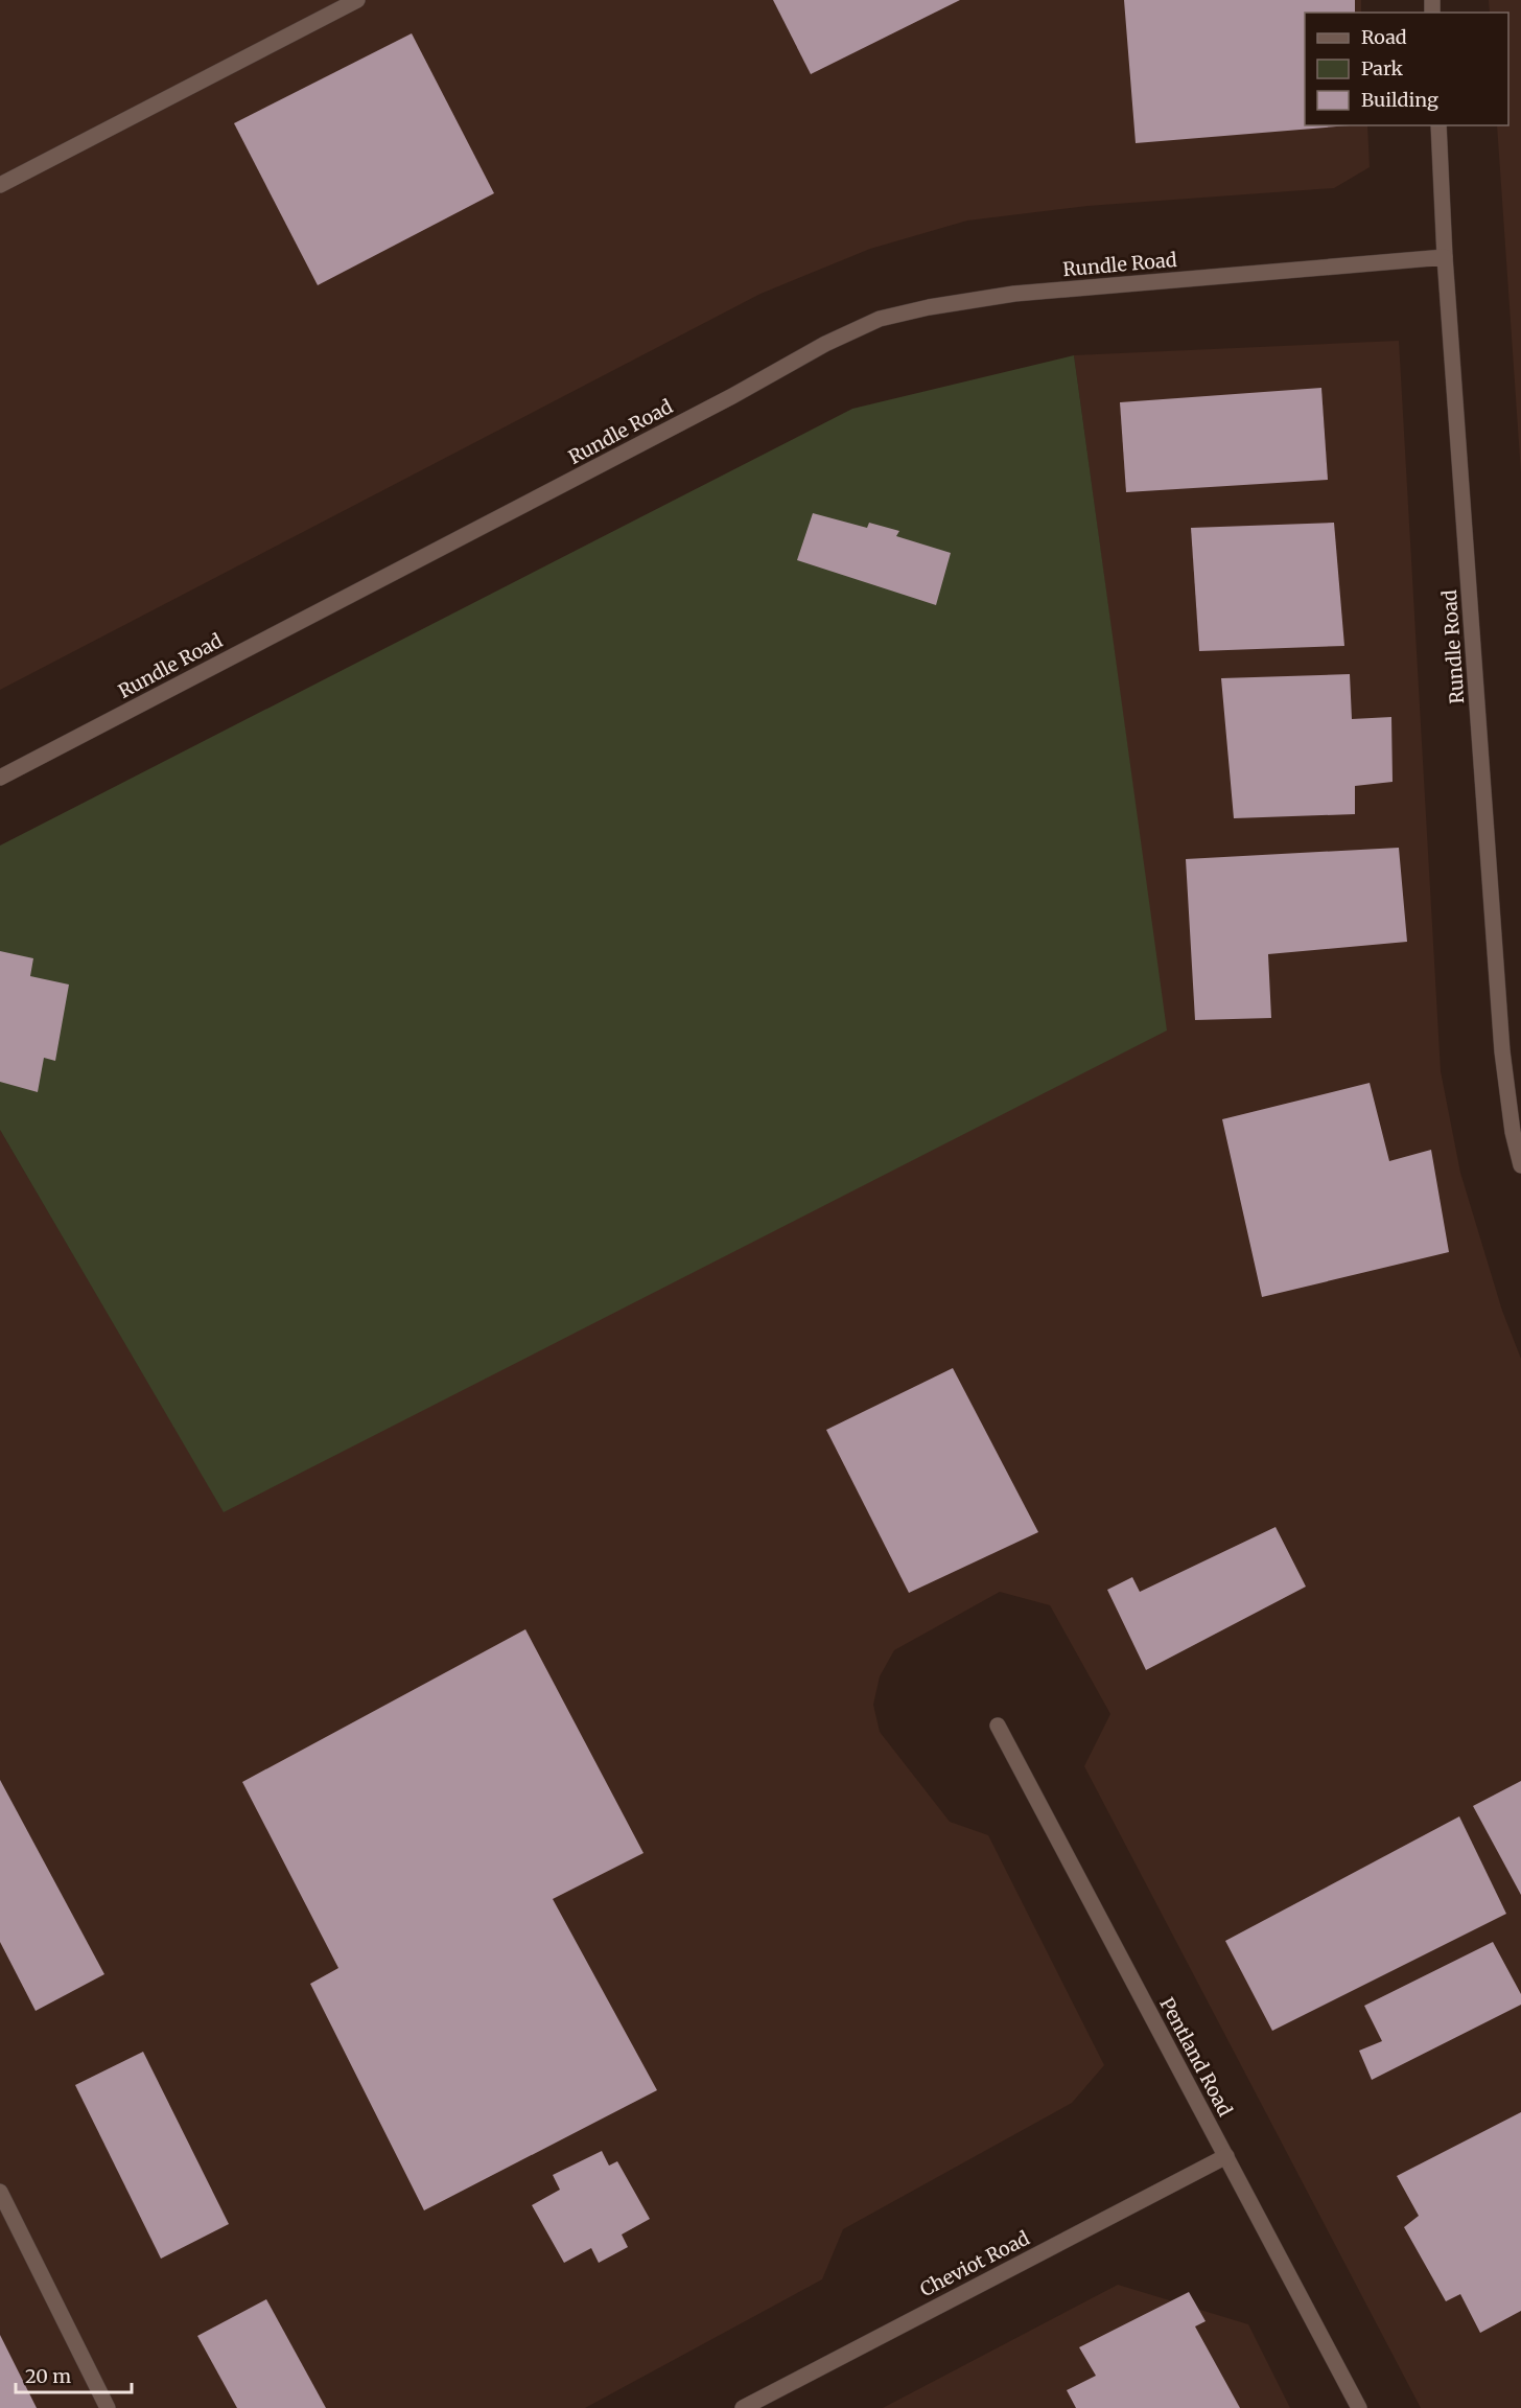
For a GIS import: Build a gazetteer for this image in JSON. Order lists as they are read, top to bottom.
{
  "streets": {
    "street": ["Rundle Road", "Pentland Road", "Cheviot Road"]
  },
  "crossings": [
    ["Pentland Road", "Cheviot Road"]
  ],
  "legend": ["Road", "Park", "Building"],
  "scale_bar": "20 m"
}
